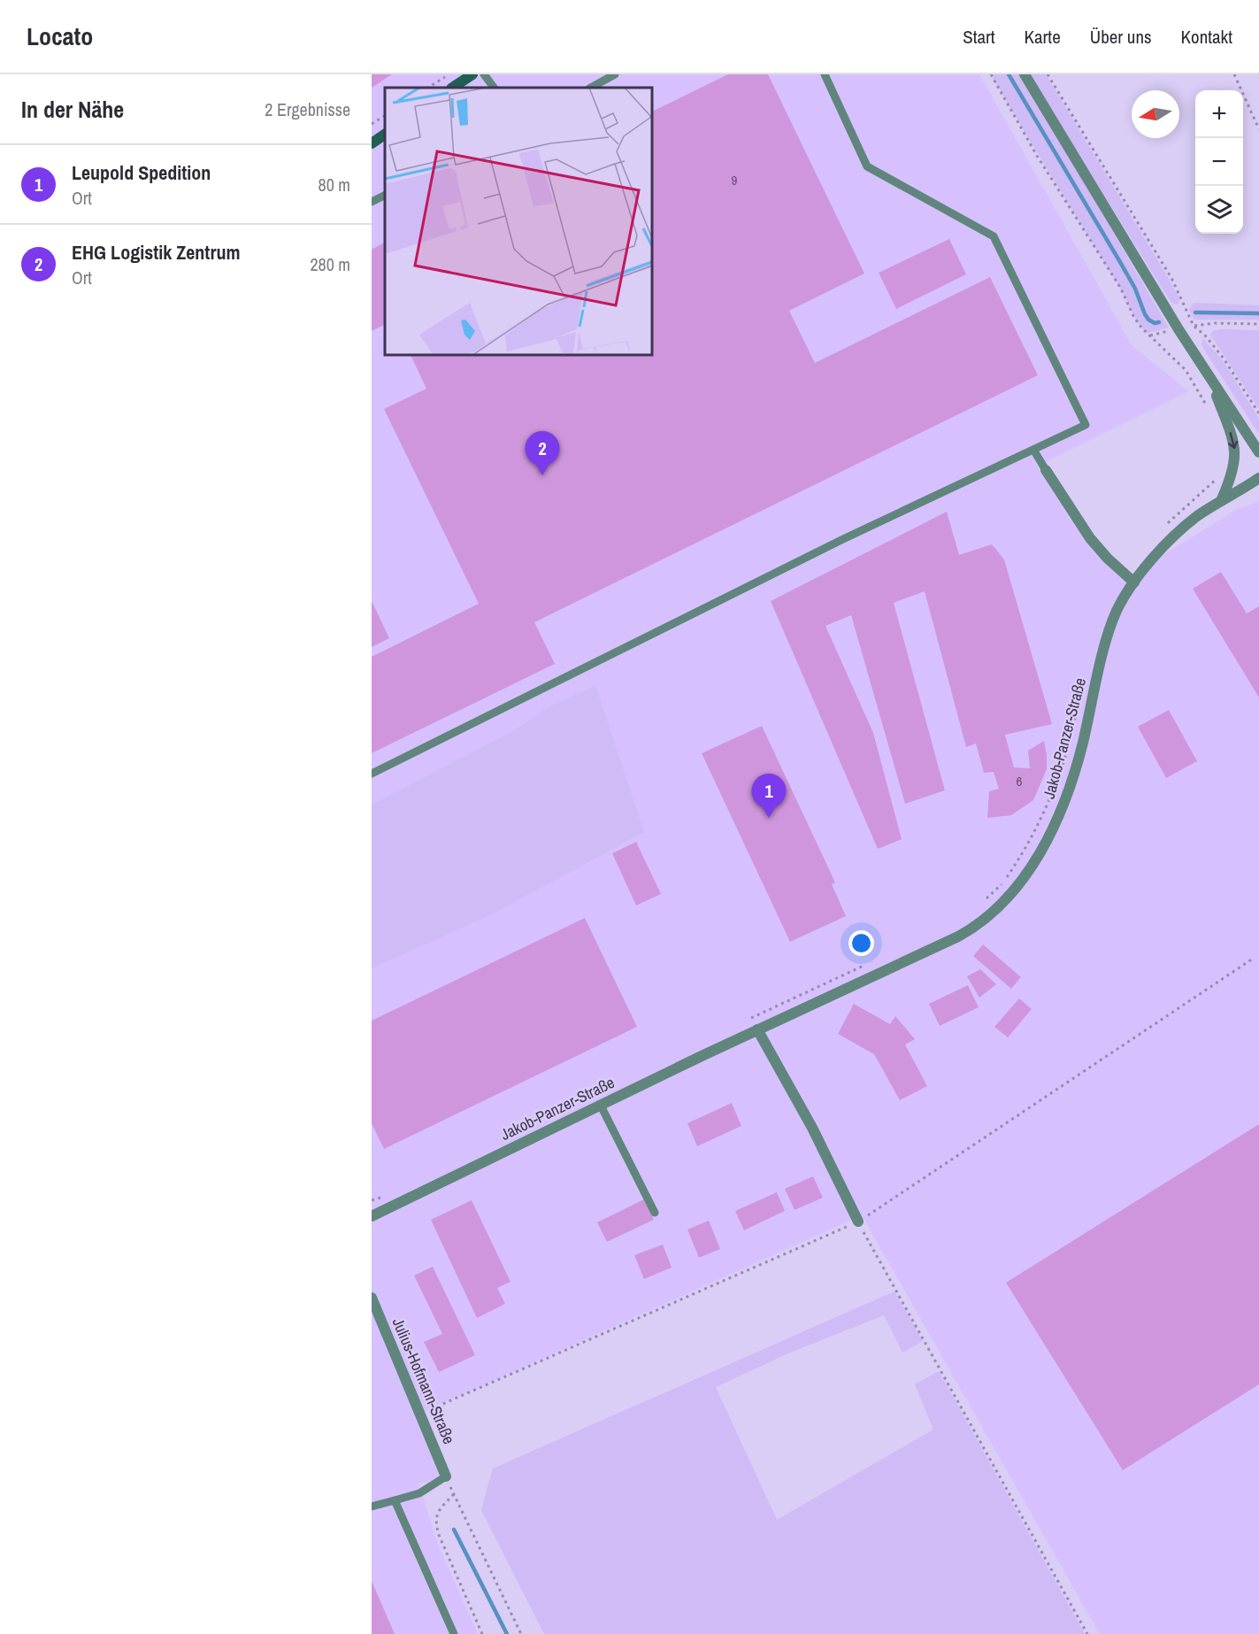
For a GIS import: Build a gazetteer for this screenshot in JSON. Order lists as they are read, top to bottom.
{
  "streets": {
    "street": ["Jakob-Panzer-Straße", "Julius-Hofmann-Straße"]
  },
  "house_numbers": ["9", "6"],
  "north": "left",
  "page": {
    "header": "Locato",
    "nav": [
      "Start",
      "Karte",
      "Über uns",
      "Kontakt"
    ],
    "heading": ["In der Nähe", "2 Ergebnisse"],
    "map_buttons": ["+", "−"],
    "list": [
      {
        "mark": "1",
        "name": "Leupold Spedition",
        "note": "Ort",
        "value": "80 m"
      },
      {
        "mark": "2",
        "name": "EHG Logistik Zentrum",
        "note": "Ort",
        "value": "280 m"
      }
    ],
    "pins": ["2", "1"]
  }
}
